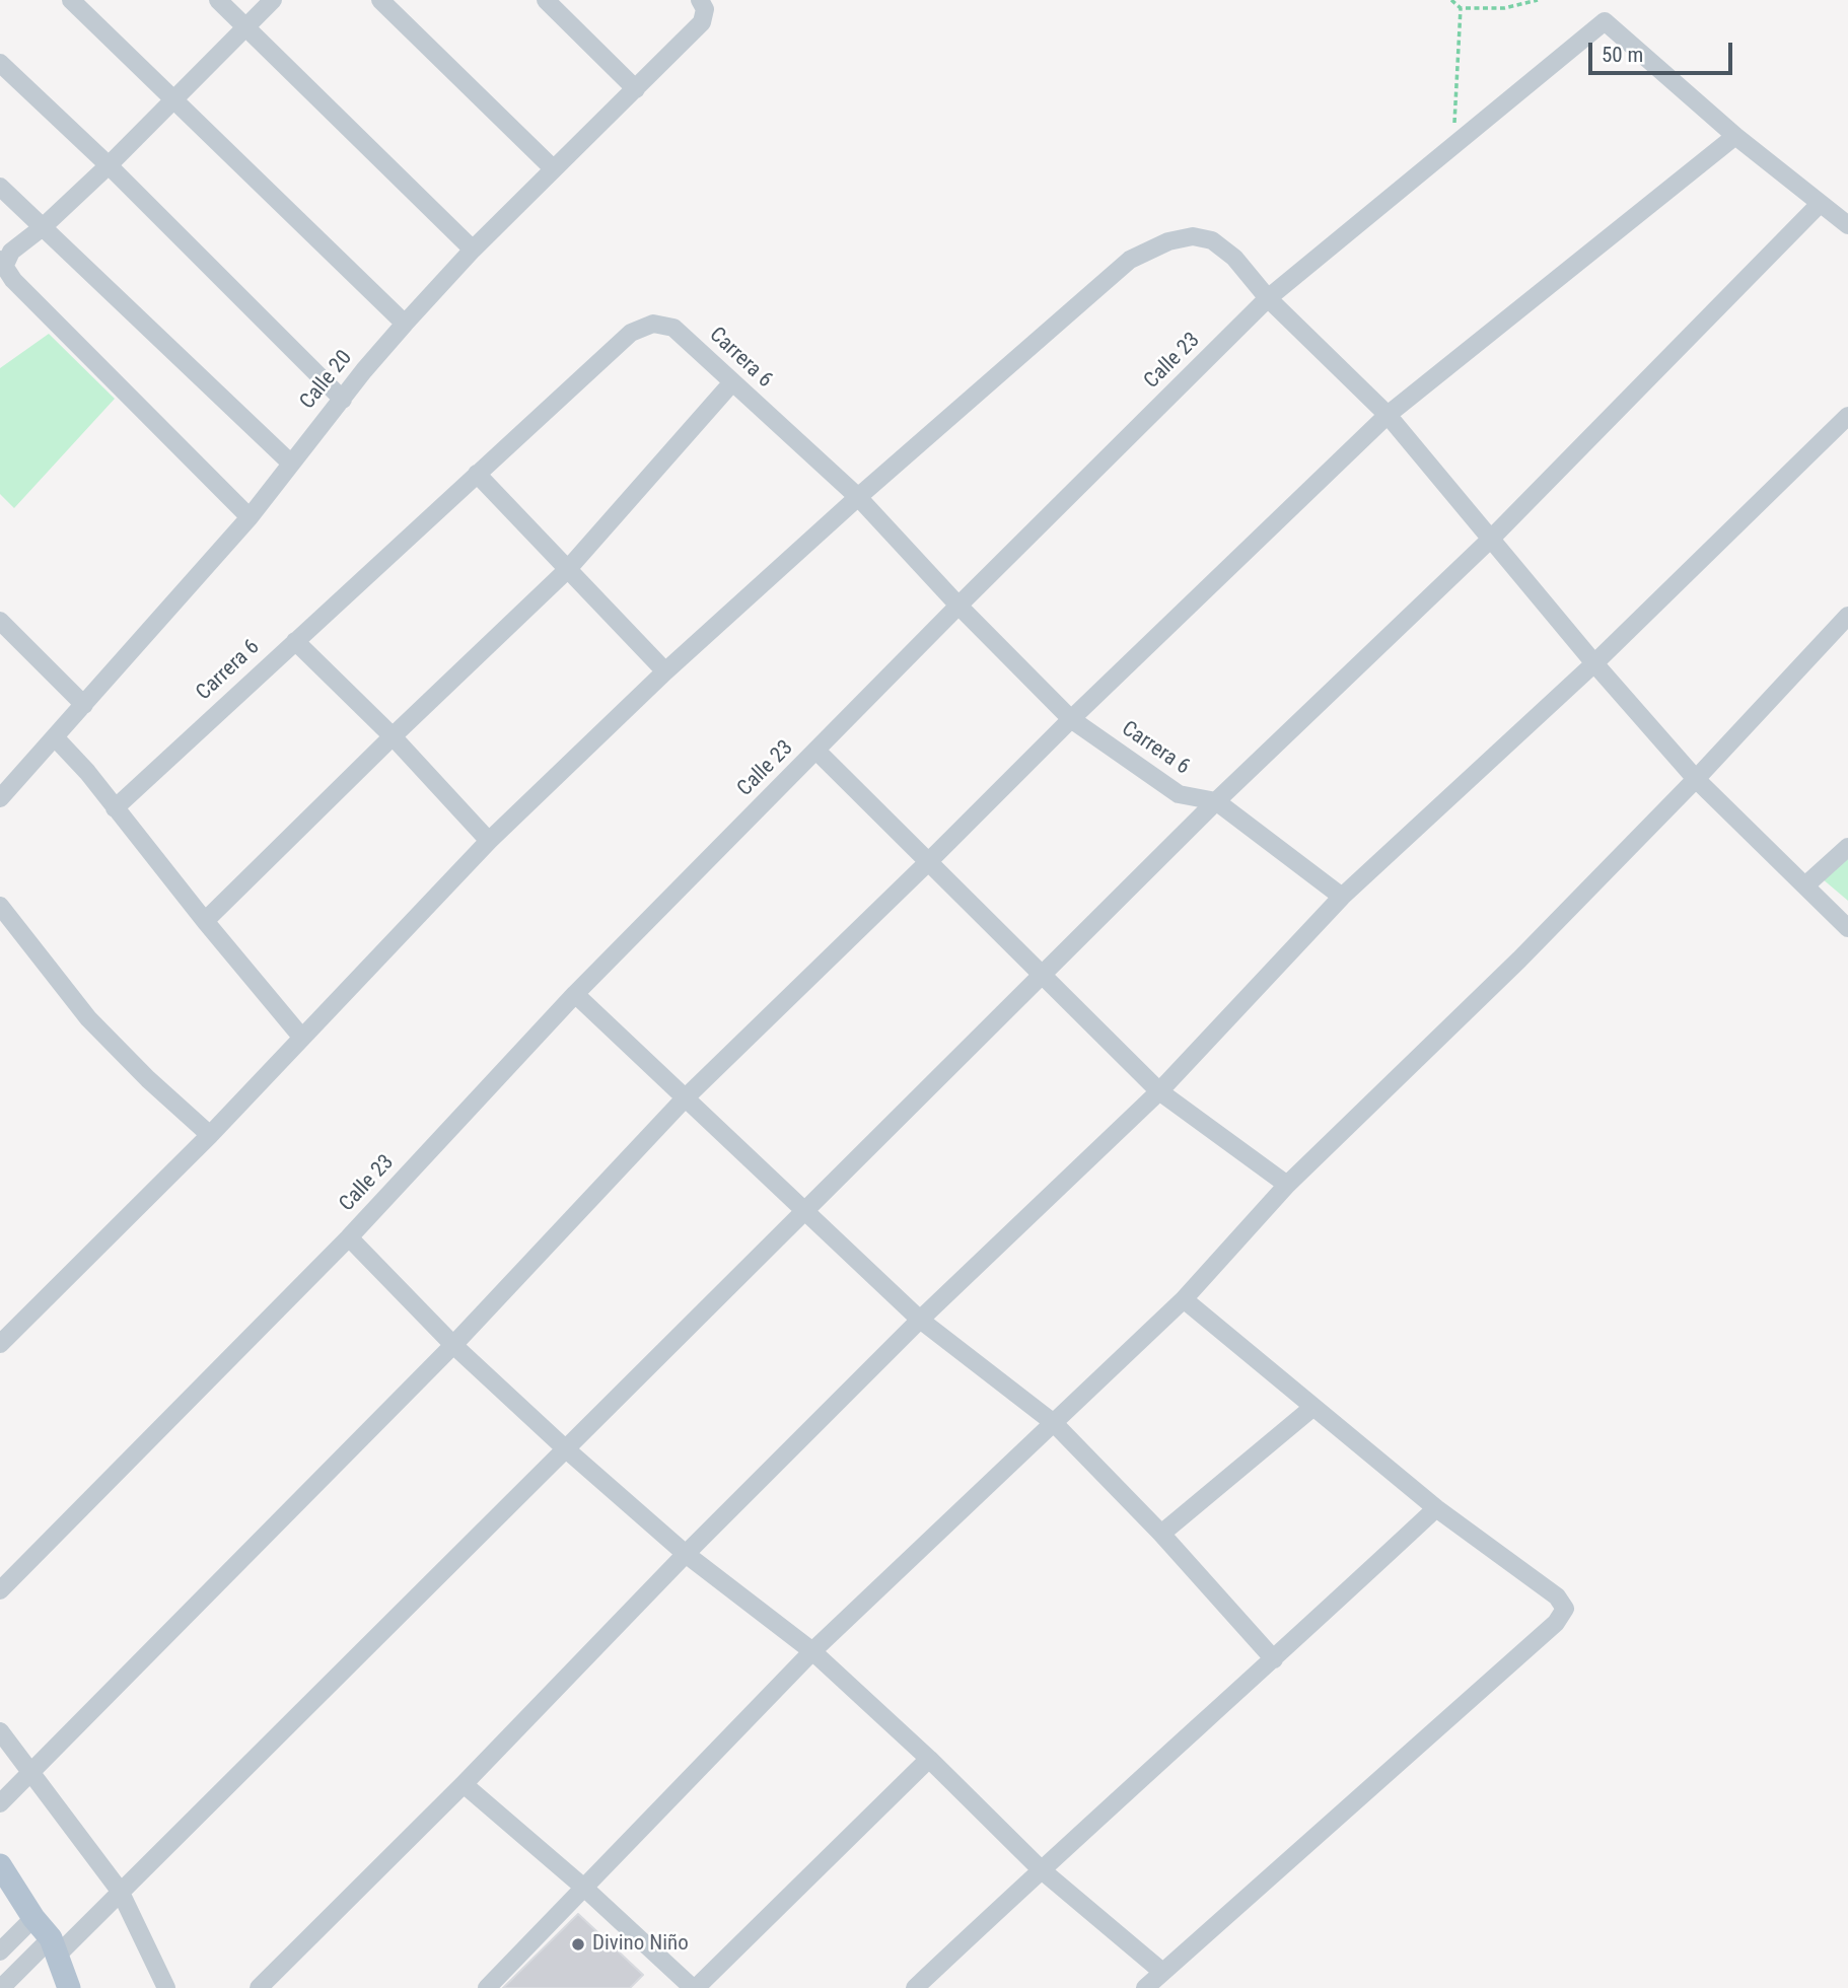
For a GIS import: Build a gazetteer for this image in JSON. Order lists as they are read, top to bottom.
{
  "streets": {
    "street": ["Carrera 6", "Calle 23", "Calle 20"]
  },
  "crossings": [
    ["Carrera 6", "Calle 23"]
  ],
  "places": ["Divino Niño"],
  "scale_bar": "50 m"
}
